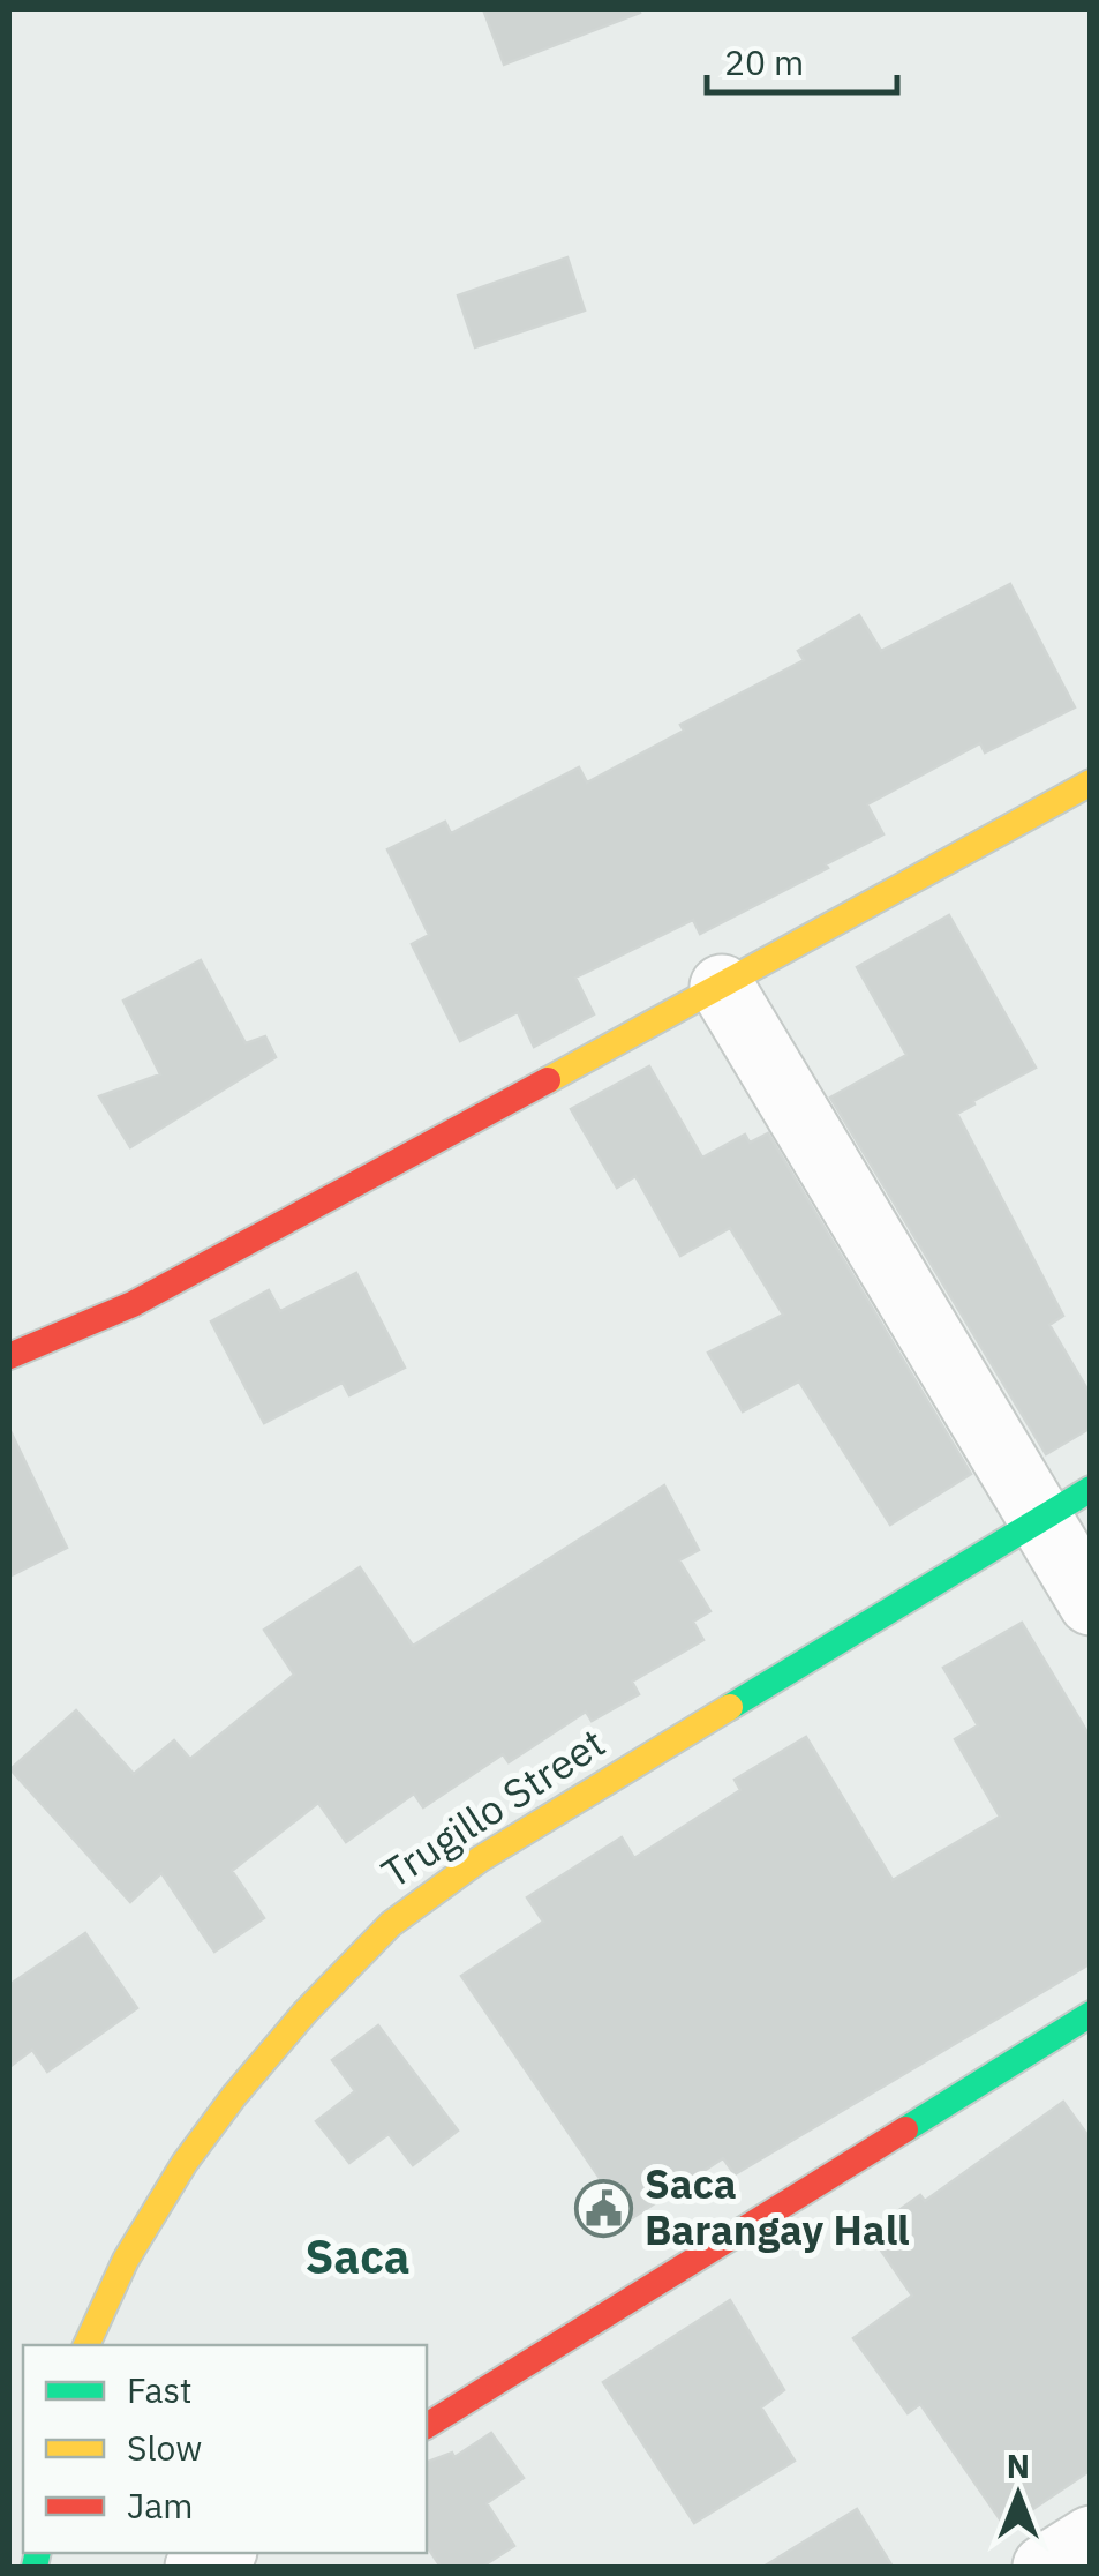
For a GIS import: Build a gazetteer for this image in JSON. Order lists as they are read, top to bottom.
{
  "streets": {
    "street": ["Trugillo Street"]
  },
  "districts": ["Saca"],
  "places": {
    "public building": ["Saca Barangay Hall"]
  },
  "legend": ["Fast", "Slow", "Jam"],
  "scale_bar": "20 m",
  "north": "top"
}
